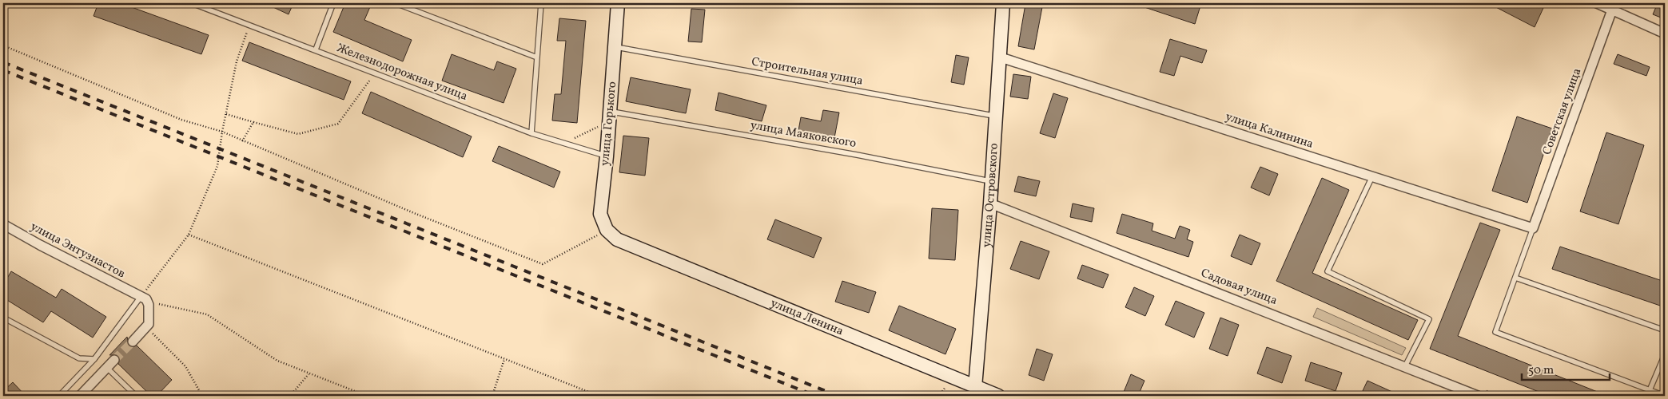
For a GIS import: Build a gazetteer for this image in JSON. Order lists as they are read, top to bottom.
{
  "streets": {
    "street": [
      "Советская улица",
      "улица Горького",
      "улица Калинина",
      "улица Островского",
      "улица Энтузиастов",
      "Садовая улица",
      "улица Ленина"
    ],
    "lane": ["Строительная улица", "Железнодорожная улица", "улица Маяковского"]
  },
  "crossings": [
    ["Строительная улица", "улица Горького"],
    ["Строительная улица", "улица Островского"],
    ["Железнодорожная улица", "улица Горького"],
    ["Советская улица", "улица Калинина"],
    ["улица Горького", "улица Маяковского"],
    ["улица Горького", "улица Ленина"],
    ["улица Калинина", "улица Островского"],
    ["улица Маяковского", "улица Островского"],
    ["улица Островского", "Садовая улица"],
    ["улица Островского", "улица Ленина"]
  ],
  "scale_bar": "50 m"
}
